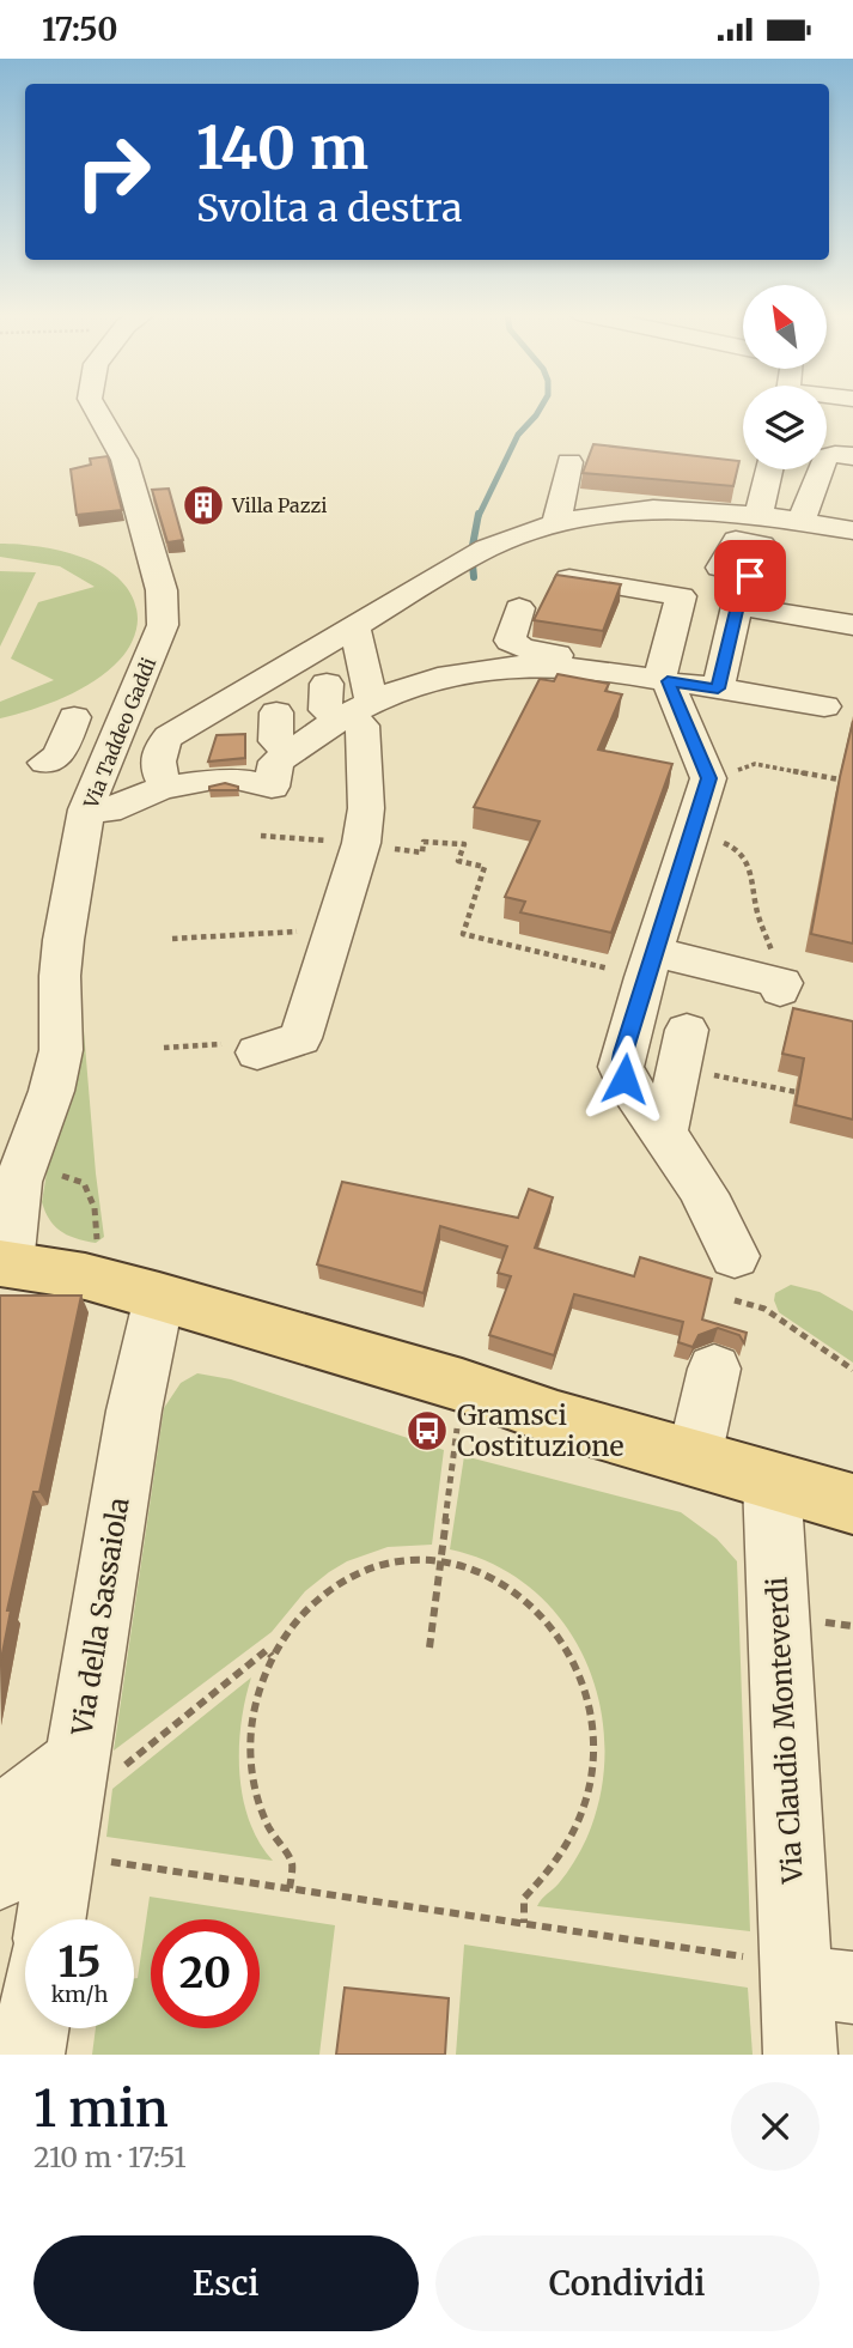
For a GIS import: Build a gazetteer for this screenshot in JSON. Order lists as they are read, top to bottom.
{
  "streets": {
    "street": ["Via Taddeo Gaddi", "Via della Sassaiola", "Via Claudio Monteverdi"]
  },
  "places": {
    "building": ["Villa Pazzi"],
    "bus stop": ["Gramsci Costituzione"]
  },
  "north": "top left",
  "page": {
    "status": "17:50",
    "turn": ["140 m", "Svolta a destra"],
    "speed": "15 km/h",
    "limit": "20",
    "heading": ["1 min", "210 m · 17:51"],
    "buttons": ["Esci", "Condividi"]
  }
}
